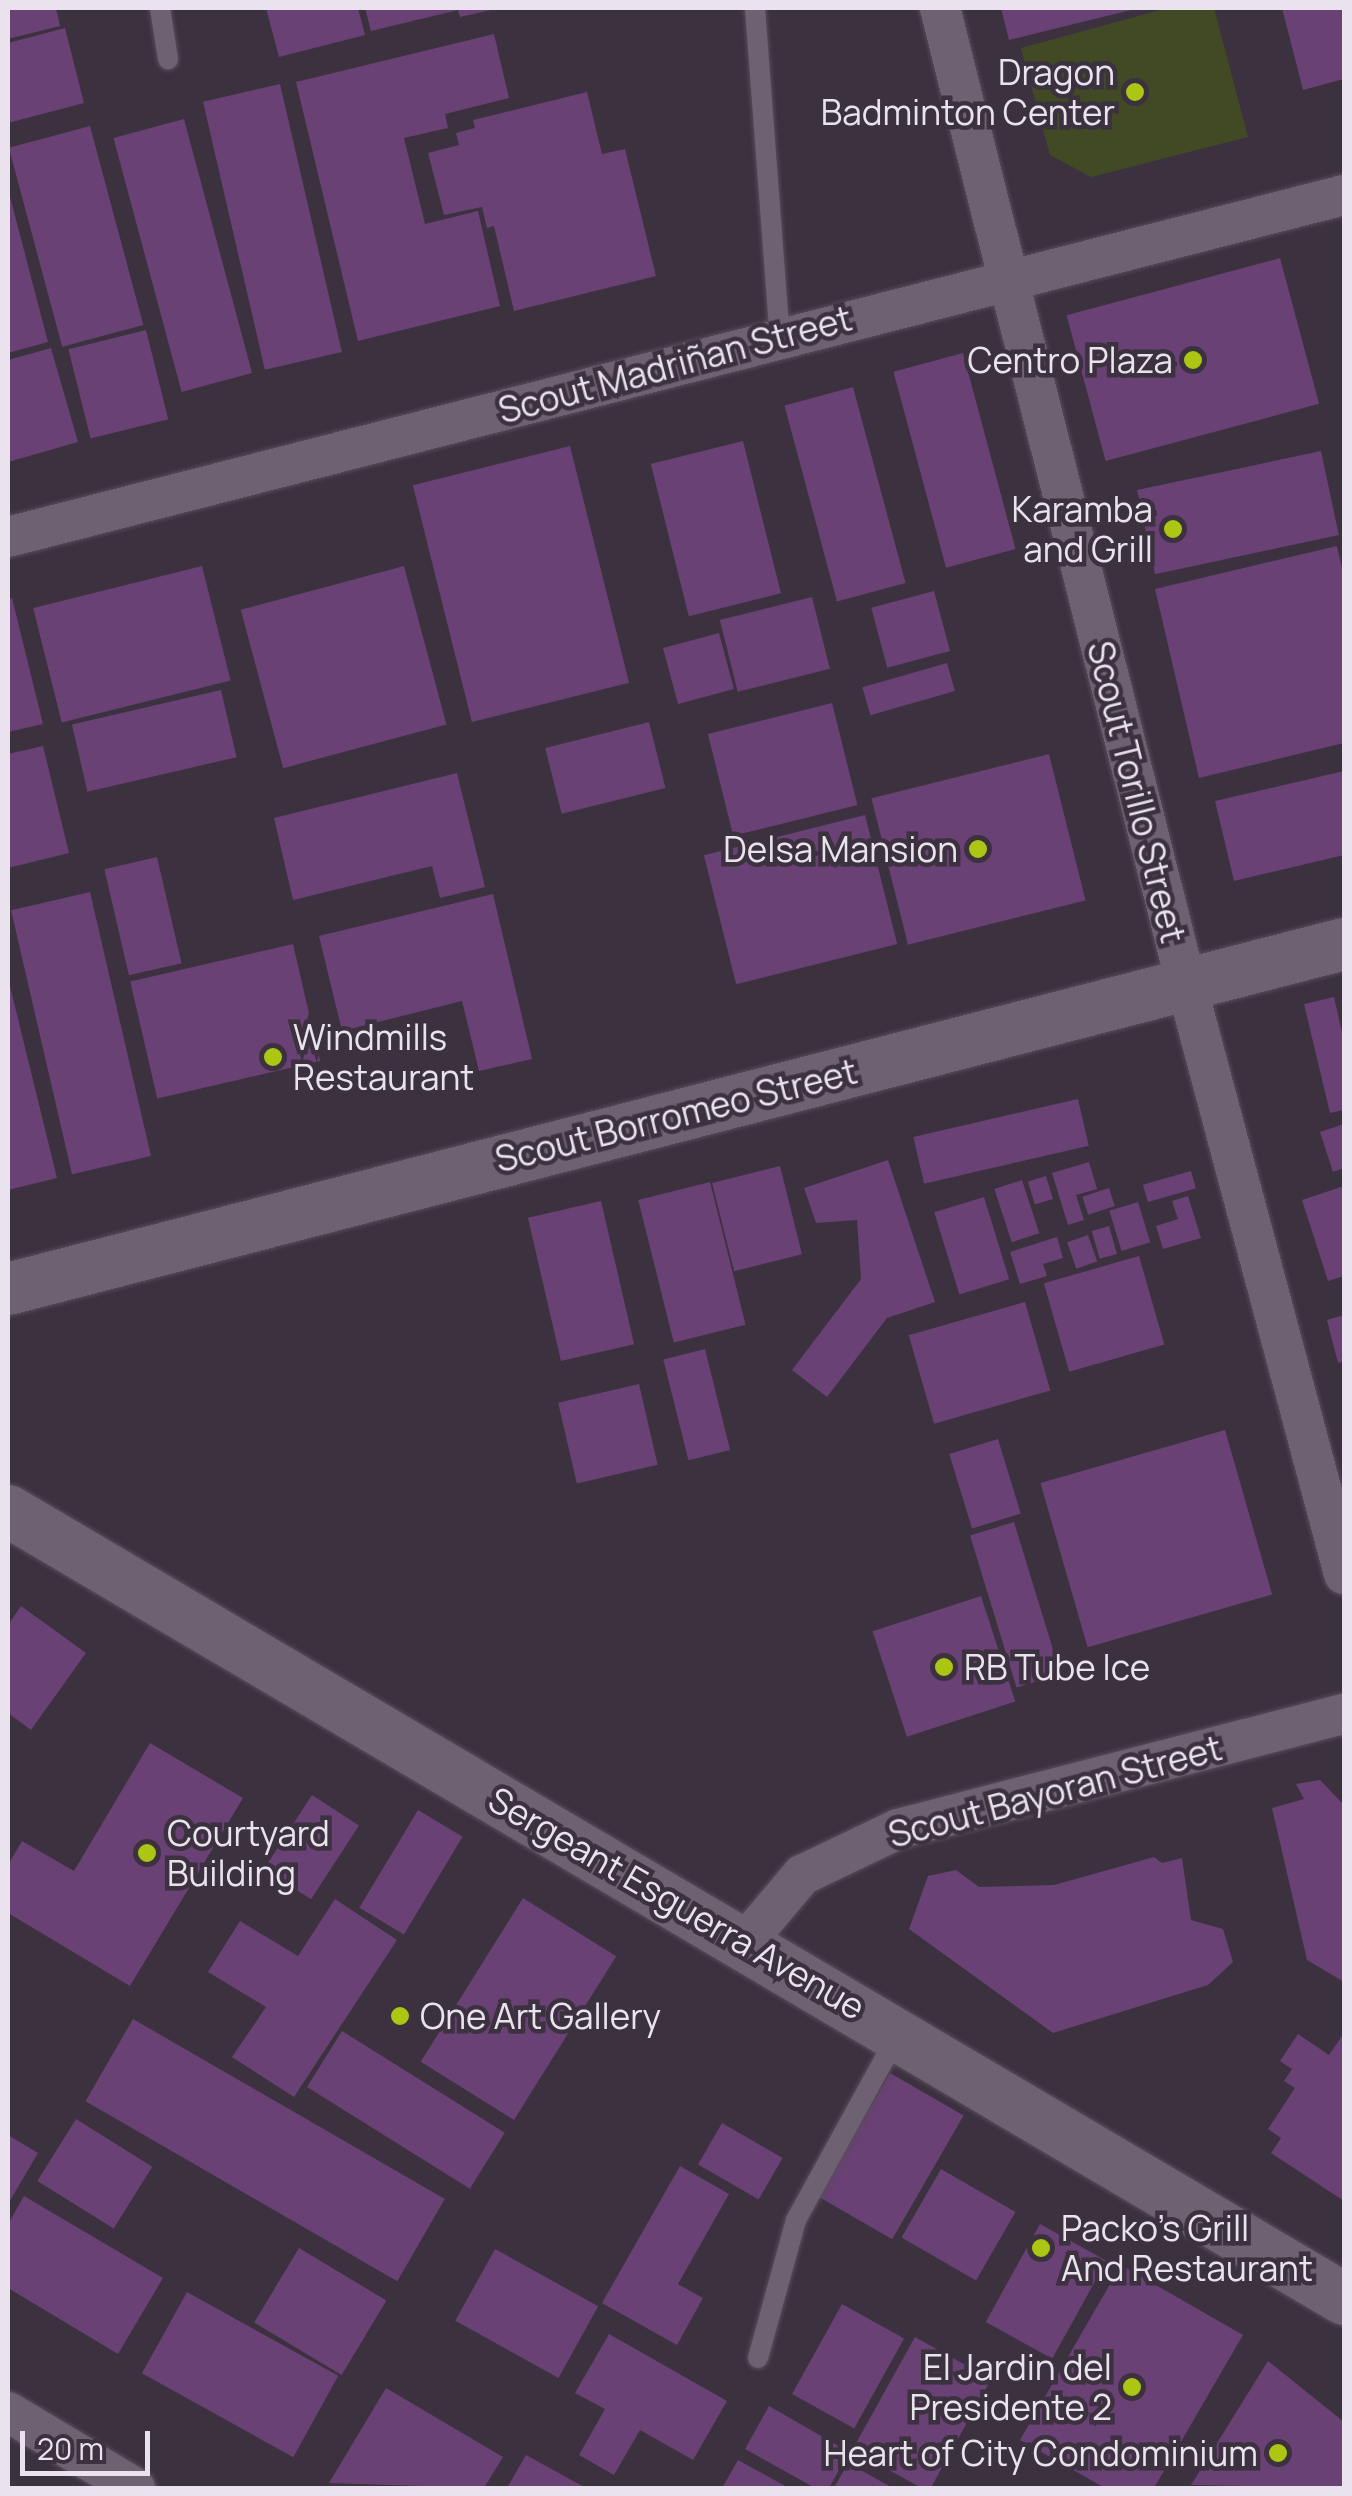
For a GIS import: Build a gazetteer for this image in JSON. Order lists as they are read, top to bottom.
{
  "streets": {
    "street": [
      "Scout Madriñan Street",
      "Scout Torillo Street",
      "Scout Borromeo Street",
      "Scout Bayoran Street",
      "Sergeant Esguerra Avenue"
    ]
  },
  "crossings": [
    ["Scout Madriñan Street", "Scout Torillo Street"],
    ["Scout Torillo Street", "Scout Borromeo Street"],
    ["Scout Bayoran Street", "Sergeant Esguerra Avenue"]
  ],
  "places": [
    "Dragon Badminton Center",
    "Centro Plaza",
    "Karamba and Grill",
    "Delsa Mansion",
    "Windmills Restaurant",
    "RB Tube Ice",
    "Courtyard Building",
    "One Art Gallery",
    "Packo's Grill And Restaurant",
    "El Jardin del Presidente 2",
    "Heart of City Condominium"
  ],
  "scale_bar": "20 m"
}
